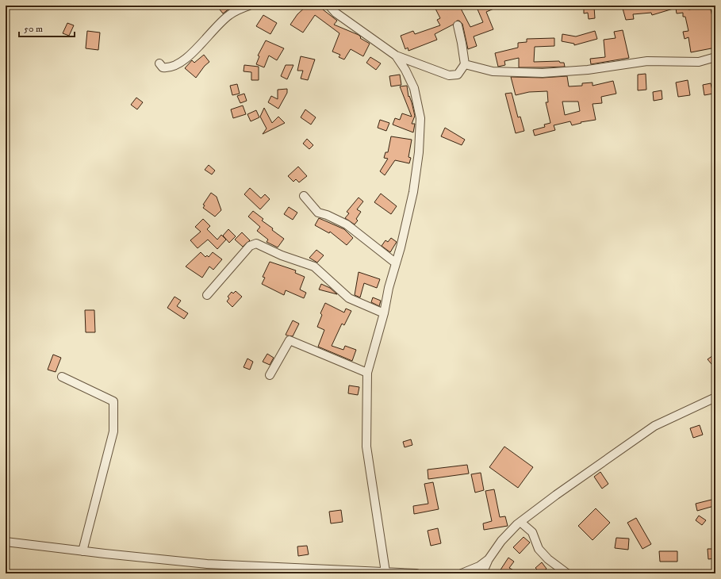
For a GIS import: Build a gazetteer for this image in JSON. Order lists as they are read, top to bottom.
{
  "scale_bar": "50 m"
}
